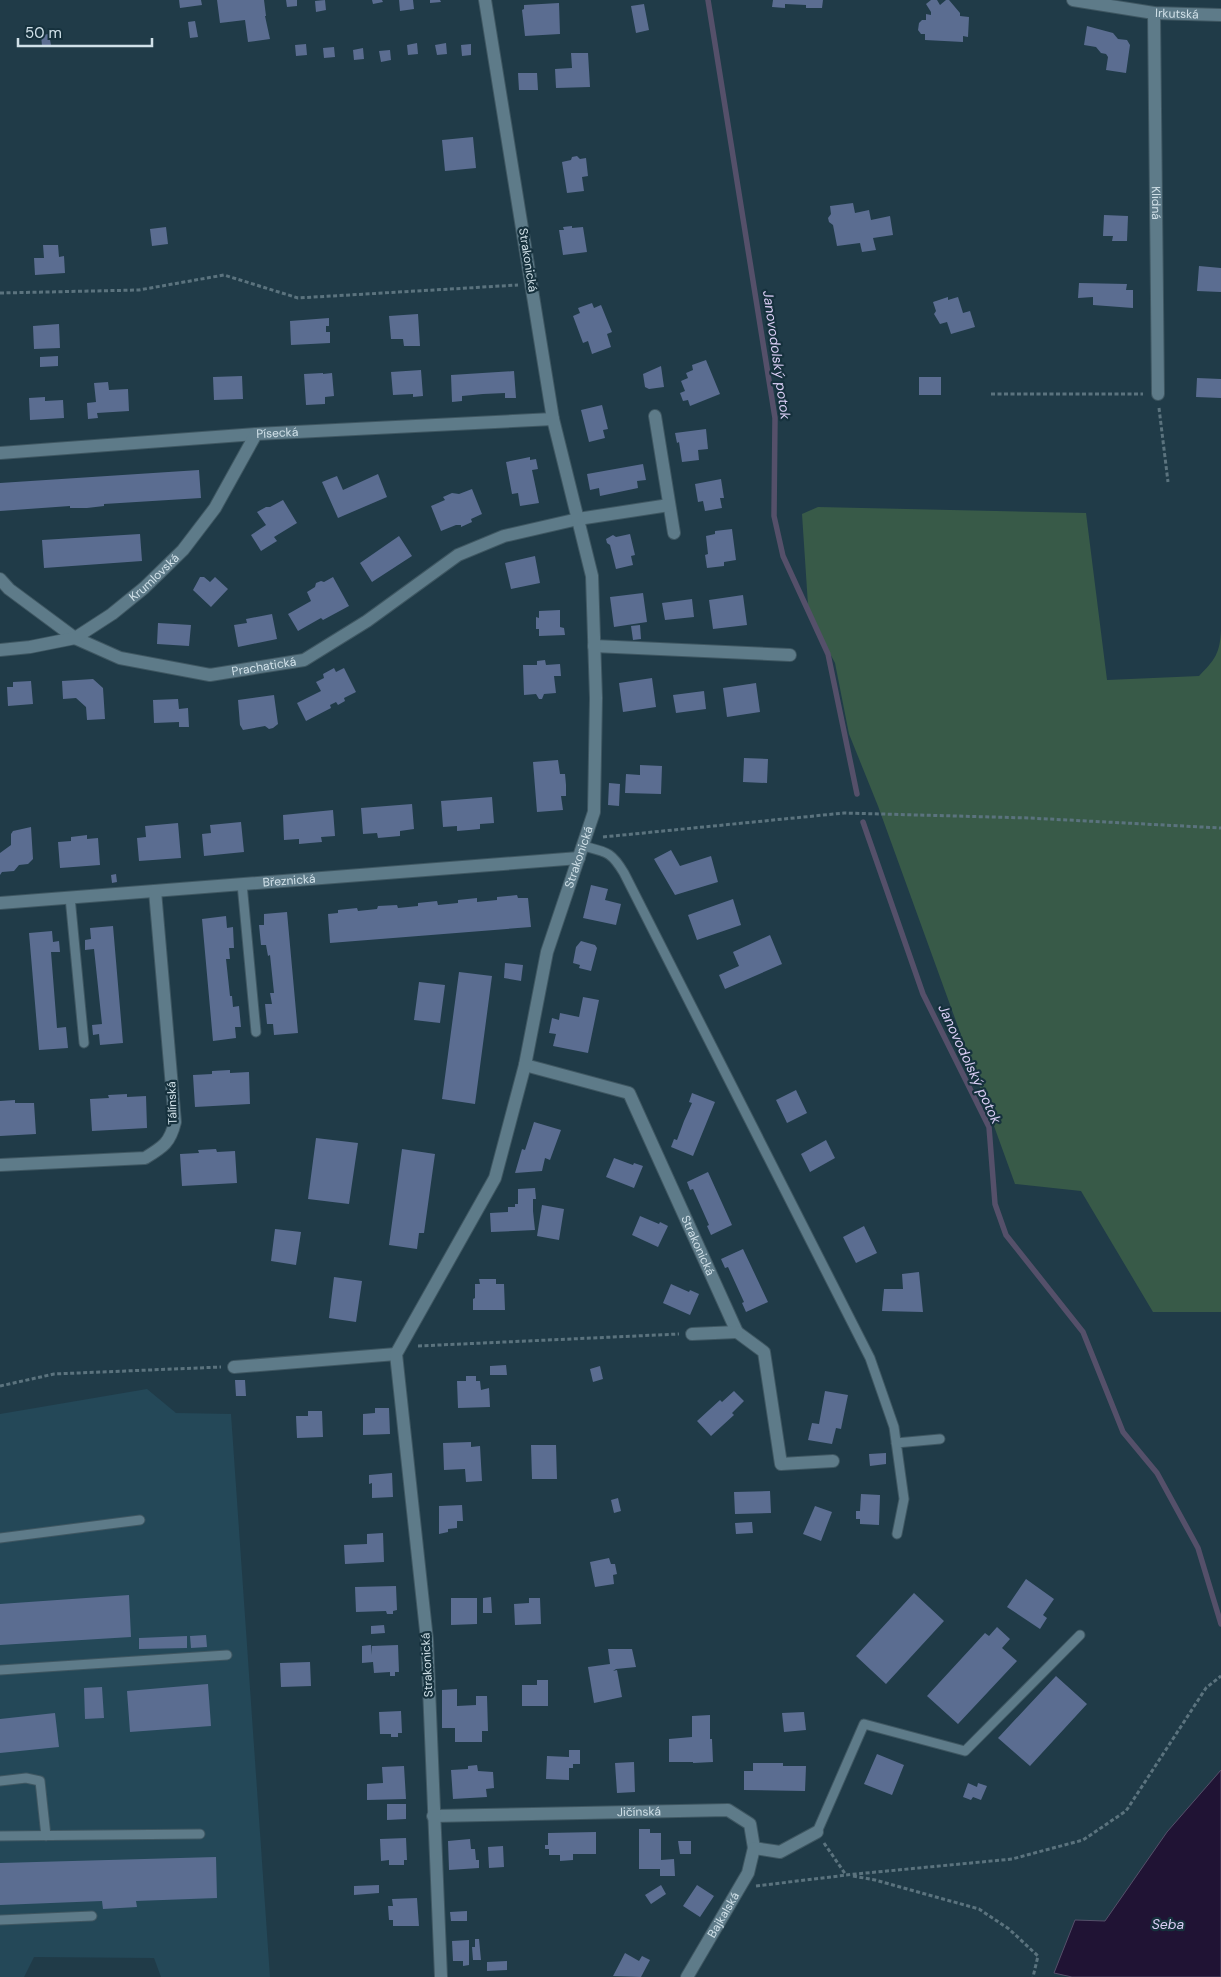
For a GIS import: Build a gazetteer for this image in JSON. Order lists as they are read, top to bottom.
{
  "streets": {
    "street": [
      "Irkutská",
      "Klidná",
      "Strakonická",
      "Písecká",
      "Krumlovská",
      "Prachatická",
      "Březnická",
      "Tálínská",
      "Jičínská",
      "Bajkalská"
    ]
  },
  "crossings": [
    ["Irkutská", "Klidná"],
    ["Strakonická", "Písecká"],
    ["Strakonická", "Prachatická"],
    ["Strakonická", "Březnická"],
    ["Strakonická", "Jičínská"],
    ["Písecká", "Krumlovská"],
    ["Krumlovská", "Prachatická"],
    ["Březnická", "Tálínská"],
    ["Jičínská", "Bajkalská"]
  ],
  "water": ["Janovodolský potok", "Seba"],
  "scale_bar": "50 m"
}
